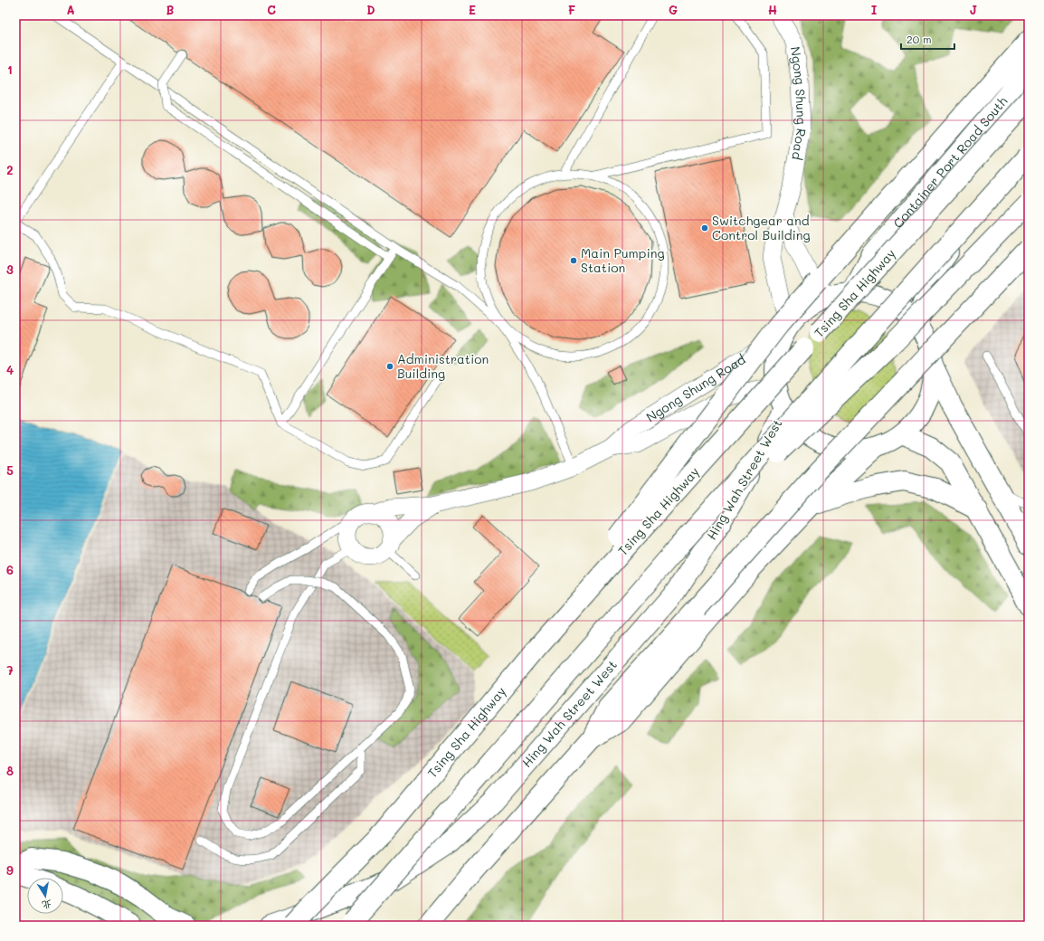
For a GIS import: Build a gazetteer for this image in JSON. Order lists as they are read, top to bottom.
{
  "streets": {
    "main road": ["Container Port Road South", "Tsing Sha Highway", "Hing Wah Street West"],
    "street": ["Ngong Shung Road"]
  },
  "places": ["Switchgear and Control Building", "Main Pumping Station", "Administration Building"],
  "scale_bar": "20 m",
  "north": "bottom",
  "grid": {
    "columns": [
      "A",
      "B",
      "C",
      "D",
      "E",
      "F",
      "G",
      "H",
      "I",
      "J"
    ],
    "rows": [
      "1",
      "2",
      "3",
      "4",
      "5",
      "6",
      "7",
      "8",
      "9"
    ]
  }
}
